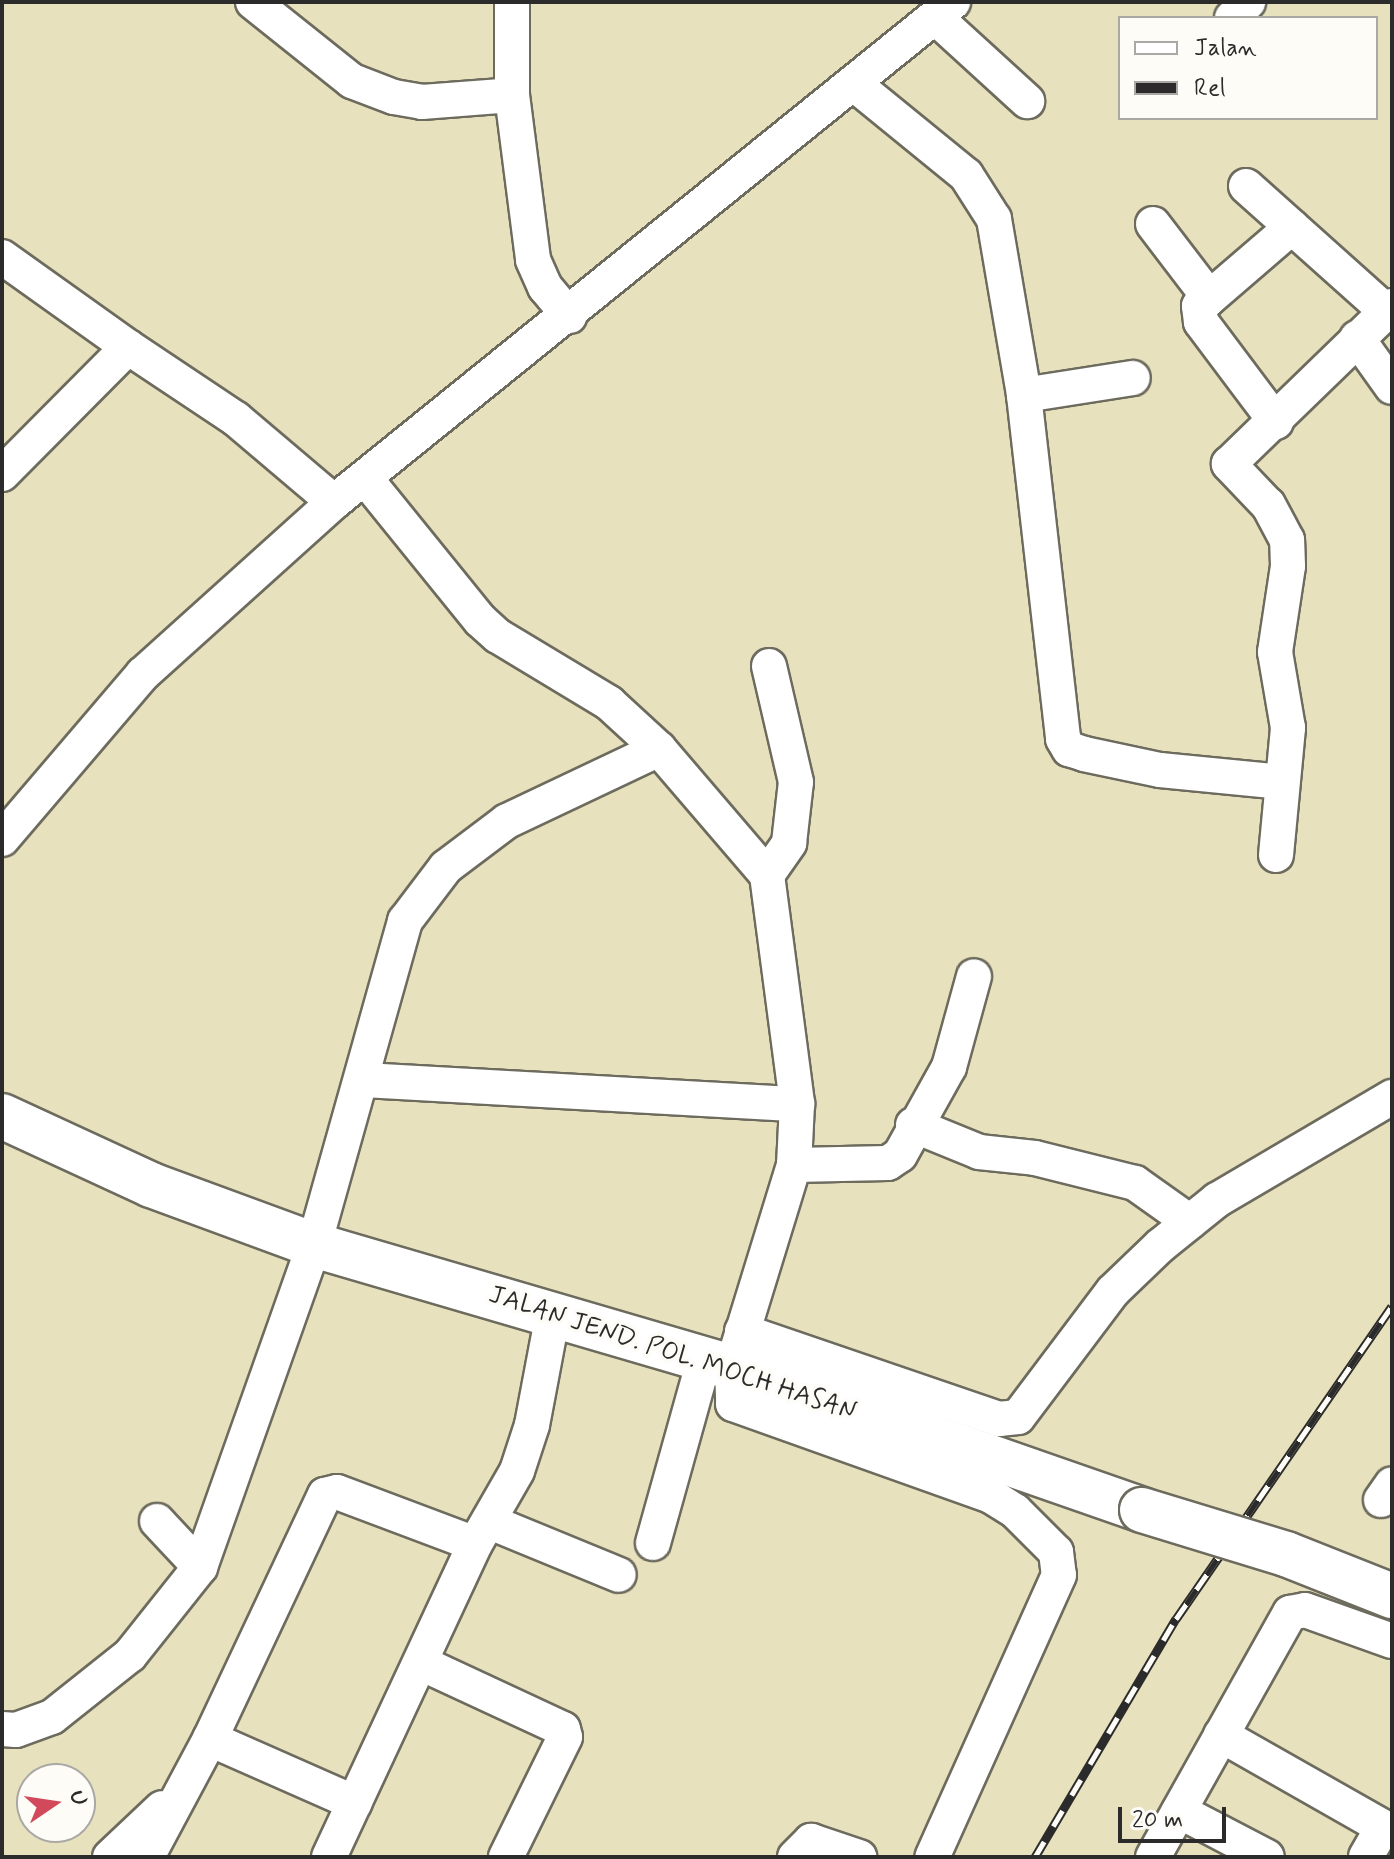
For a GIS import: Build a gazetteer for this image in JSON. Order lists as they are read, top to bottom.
{
  "streets": {
    "main road": ["JALAN JEND. POL. MOCH HASAN"]
  },
  "legend": ["Jalan", "Rel"],
  "scale_bar": "20 m",
  "north": "right"
}
